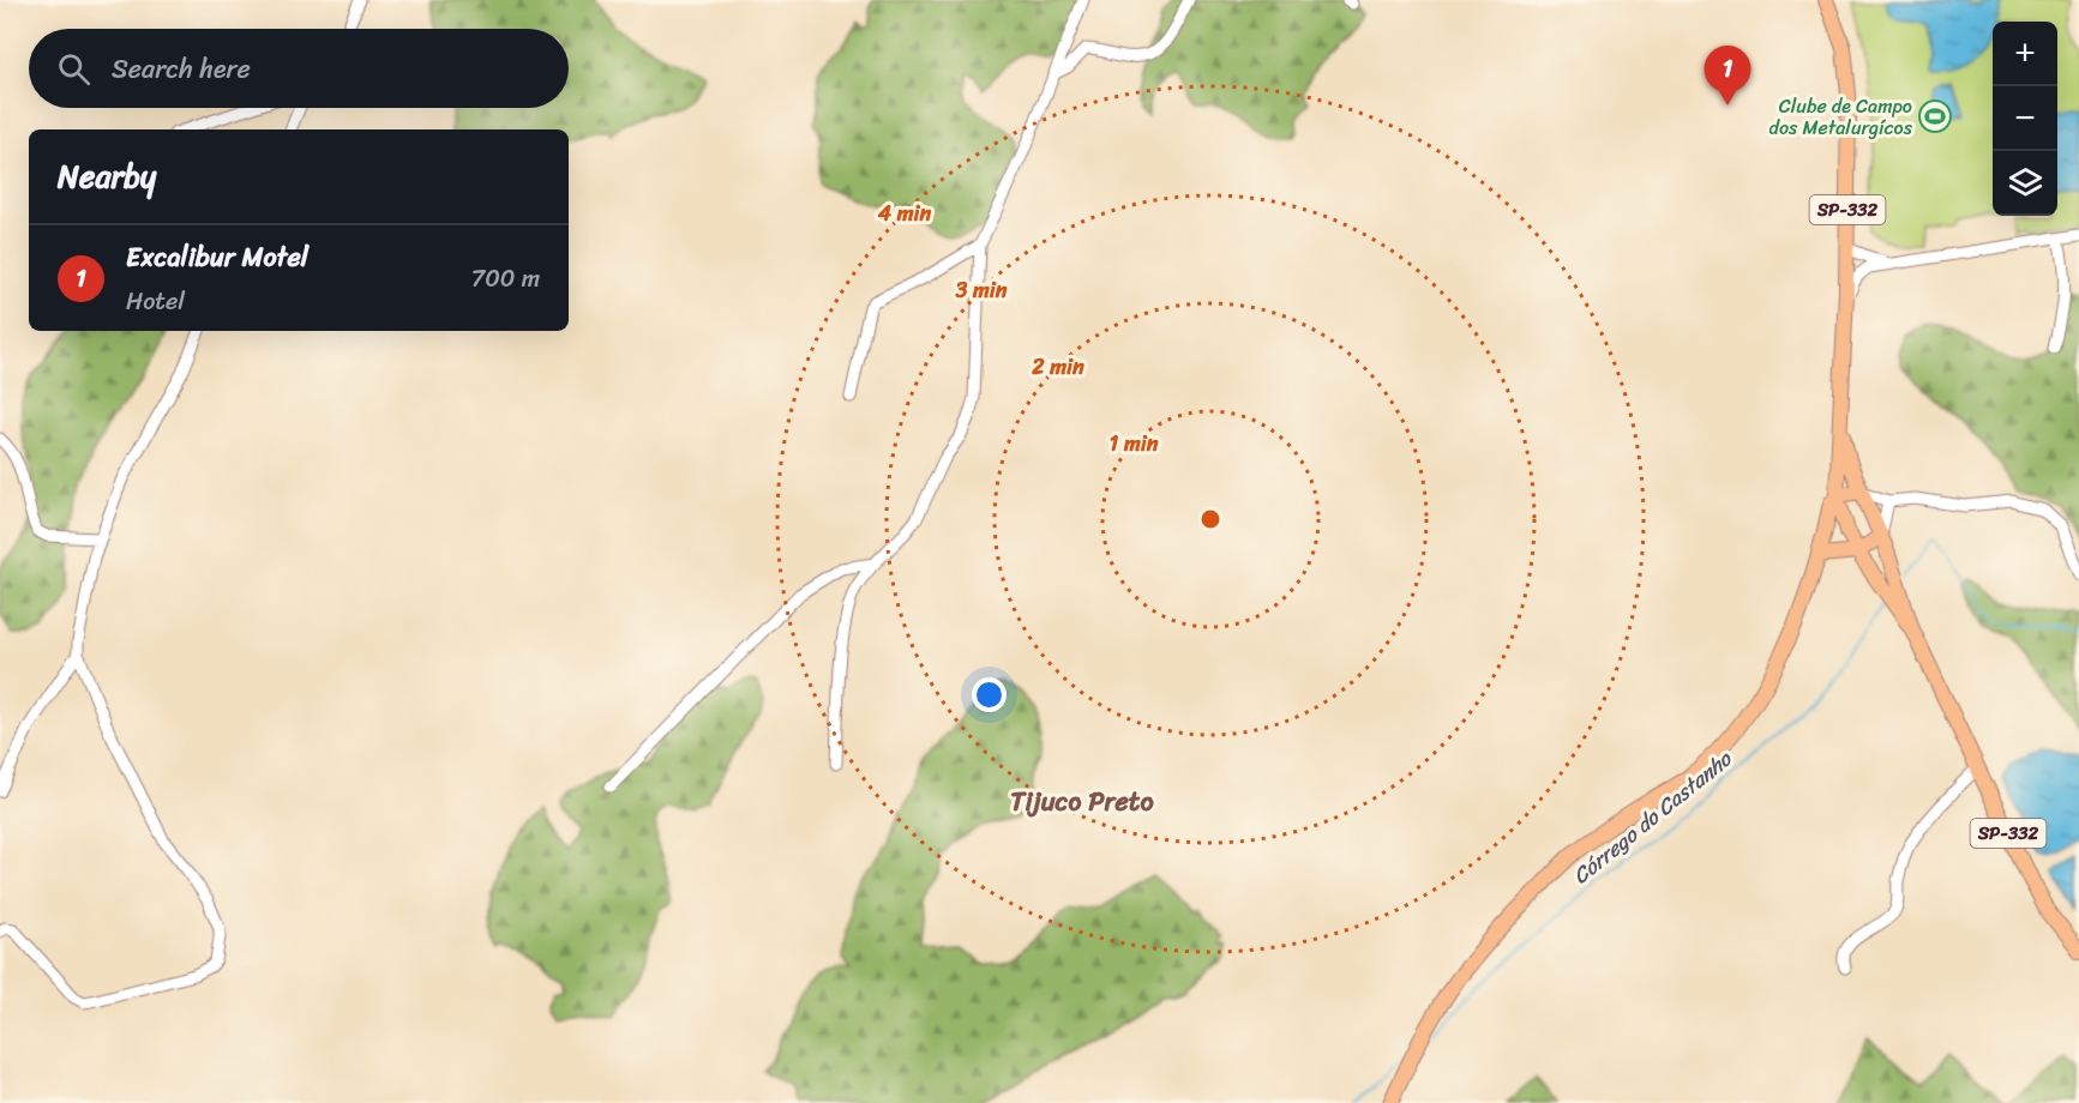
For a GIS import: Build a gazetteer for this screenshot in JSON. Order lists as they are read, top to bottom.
{
  "streets": {
    "main road": ["SP-332"]
  },
  "districts": ["Tijuco Preto"],
  "water": ["Córrego do Castanho"],
  "places": {
    "sports": ["Clube de Campo dos Metalurgícos"]
  },
  "page": {
    "map_buttons": ["+", "−"],
    "search": "Search here",
    "pins": "1",
    "heading": "Nearby",
    "list": [
      {
        "mark": "1",
        "name": "Excalibur Motel",
        "note": "Hotel",
        "value": "700 m"
      }
    ]
  },
  "rings": [
    "4 min",
    "3 min",
    "2 min",
    "1 min"
  ]
}
